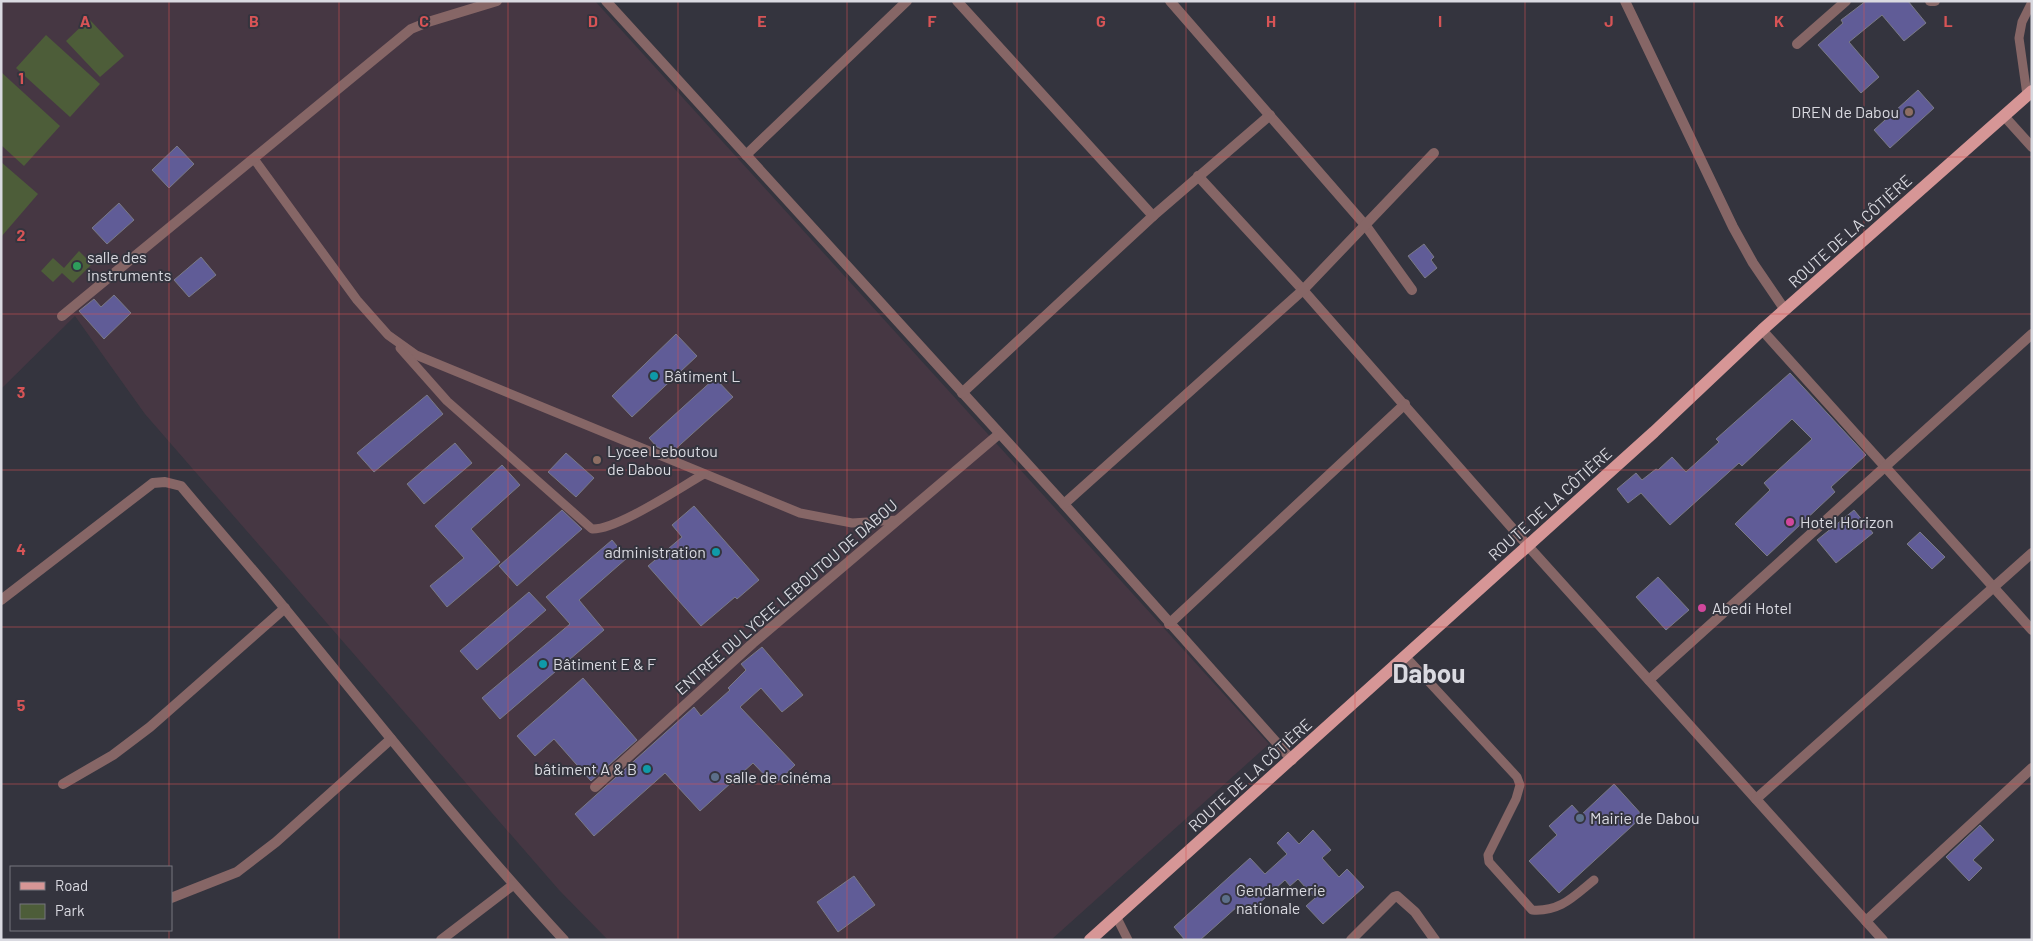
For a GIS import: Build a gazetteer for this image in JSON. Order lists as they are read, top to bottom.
{
  "streets": {
    "main road": ["ROUTE DE LA CÔTIÈRE"],
    "street": ["ENTREE DU LYCEE LEBOUTOU DE DABOU"]
  },
  "districts": ["Dabou"],
  "places": [
    "DREN de Dabou",
    "salle des instruments",
    "Bâtiment L",
    "Lycee Leboutou de Dabou",
    "Hotel Horizon",
    "administration",
    "Abedi Hotel",
    "Bâtiment E & F",
    "bâtiment A & B",
    "salle de cinéma",
    "Mairie de Dabou",
    "Gendarmerie nationale"
  ],
  "legend": ["Road", "Park"],
  "grid": {
    "columns": [
      "A",
      "B",
      "C",
      "D",
      "E",
      "F",
      "G",
      "H",
      "I",
      "J",
      "K",
      "L"
    ],
    "rows": [
      "1",
      "2",
      "3",
      "4",
      "5"
    ]
  }
}
